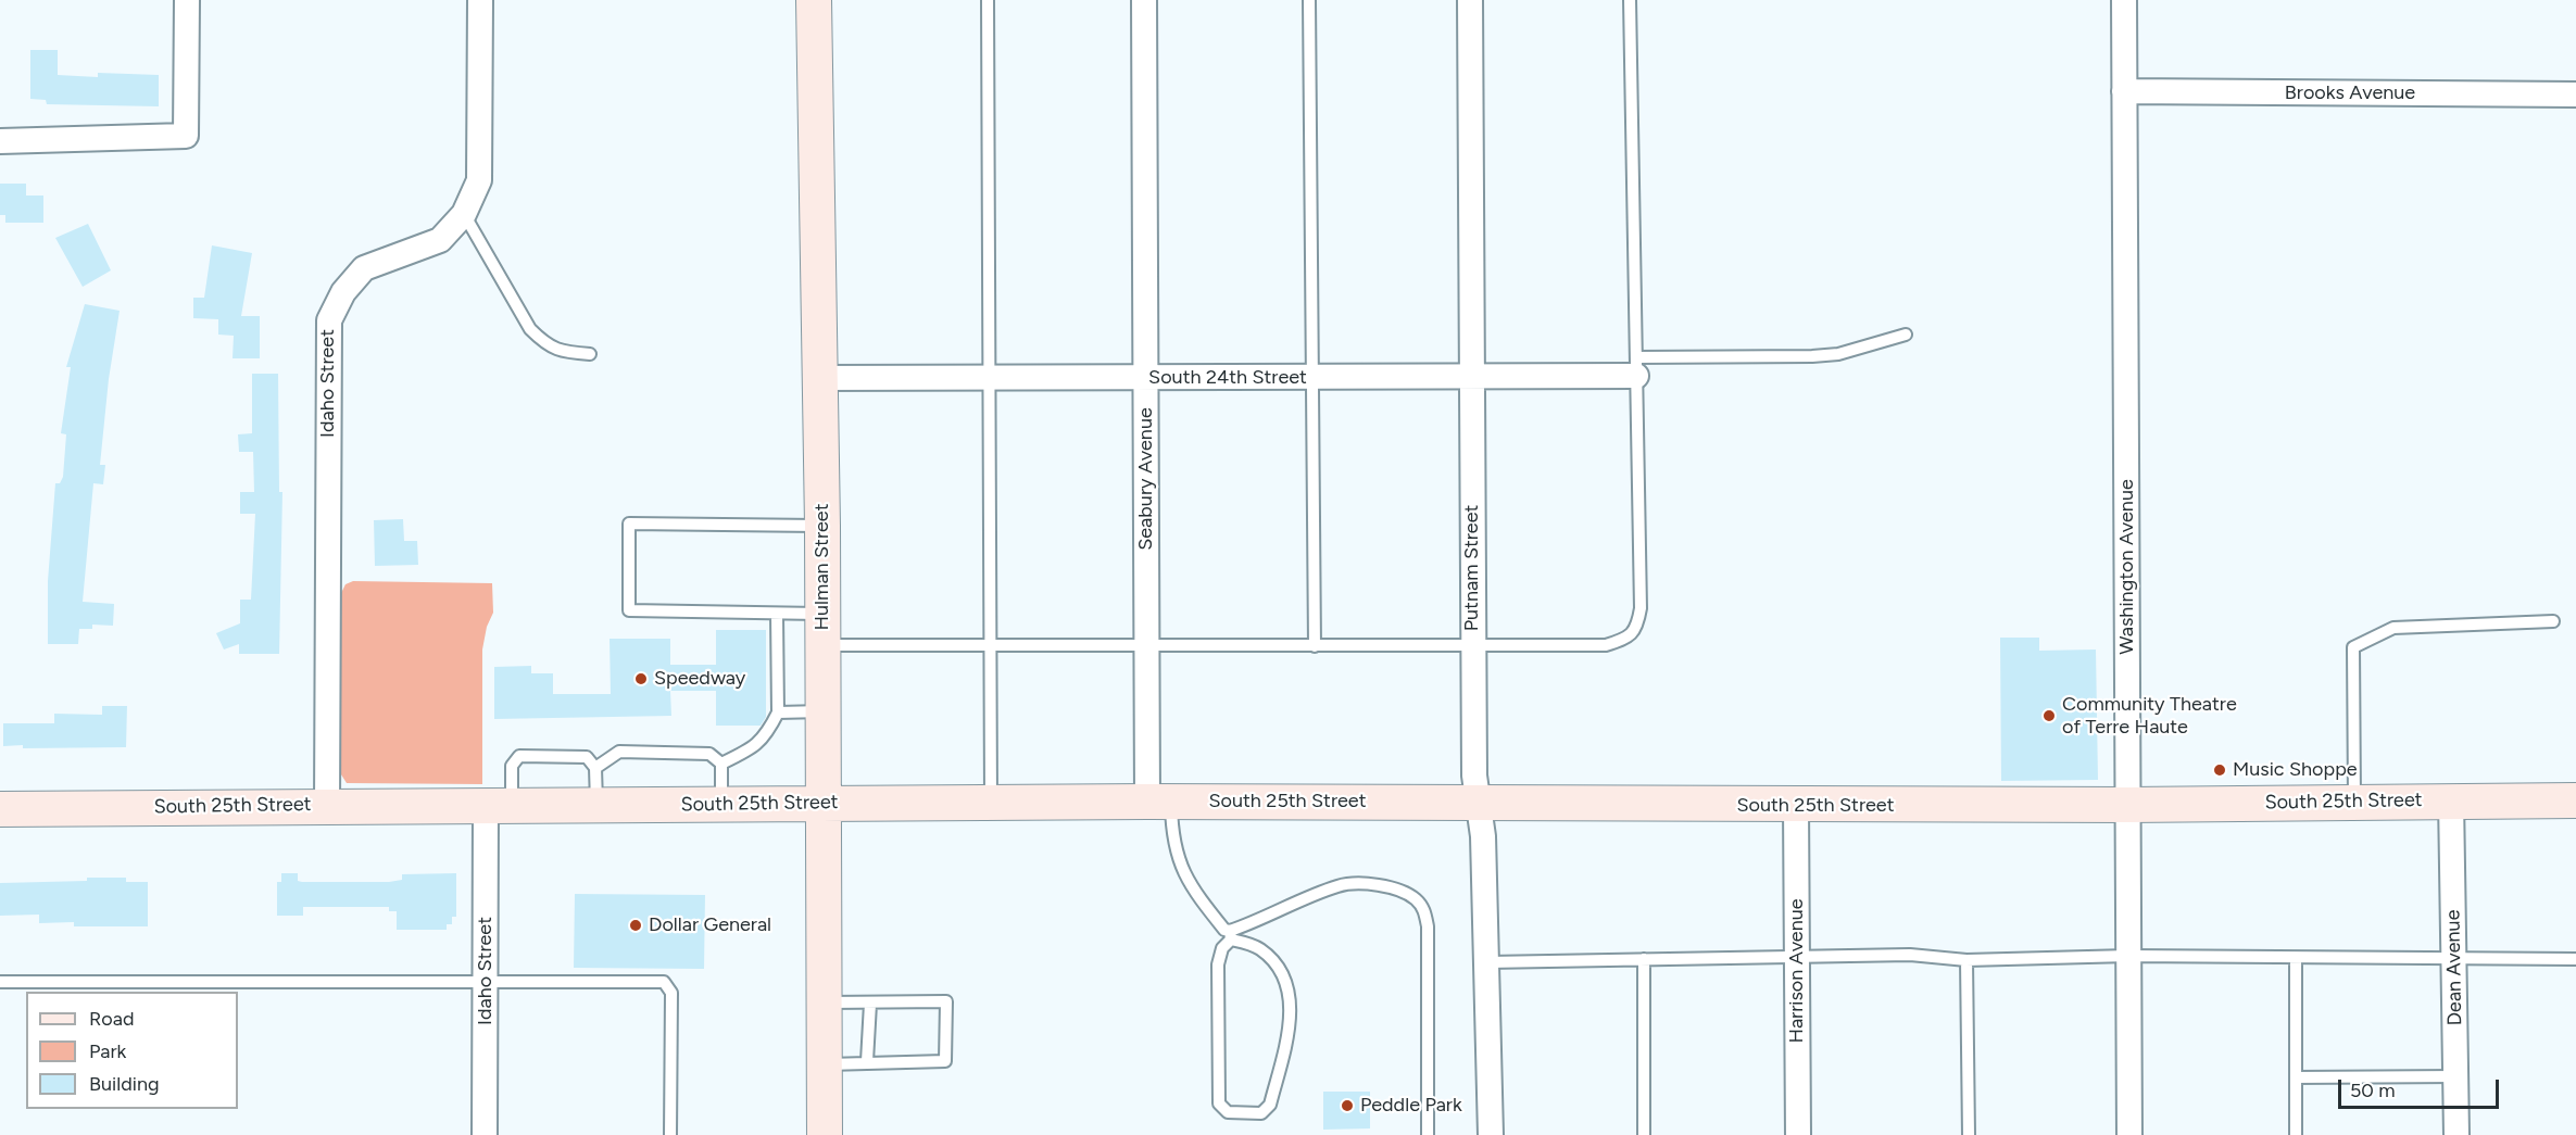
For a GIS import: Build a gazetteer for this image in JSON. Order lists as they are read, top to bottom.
{
  "streets": {
    "main road": ["Hulman Street", "South 25th Street"],
    "street": [
      "Brooks Avenue",
      "South 24th Street",
      "Idaho Street",
      "Seabury Avenue",
      "Washington Avenue",
      "Putnam Street",
      "Dean Avenue",
      "Harrison Avenue"
    ]
  },
  "crossings": [
    ["Brooks Avenue", "Washington Avenue"],
    ["South 24th Street", "Seabury Avenue"],
    ["South 24th Street", "Hulman Street"],
    ["South 24th Street", "Putnam Street"],
    ["Idaho Street", "South 25th Street"],
    ["Seabury Avenue", "South 25th Street"],
    ["Hulman Street", "South 25th Street"],
    ["Washington Avenue", "South 25th Street"],
    ["Putnam Street", "South 25th Street"],
    ["South 25th Street", "Dean Avenue"],
    ["South 25th Street", "Harrison Avenue"]
  ],
  "places": [
    "Speedway",
    "Community Theatre of Terre Haute",
    "Music Shoppe",
    "Dollar General",
    "Peddle Park"
  ],
  "legend": ["Road", "Park", "Building"],
  "scale_bar": "50 m"
}
